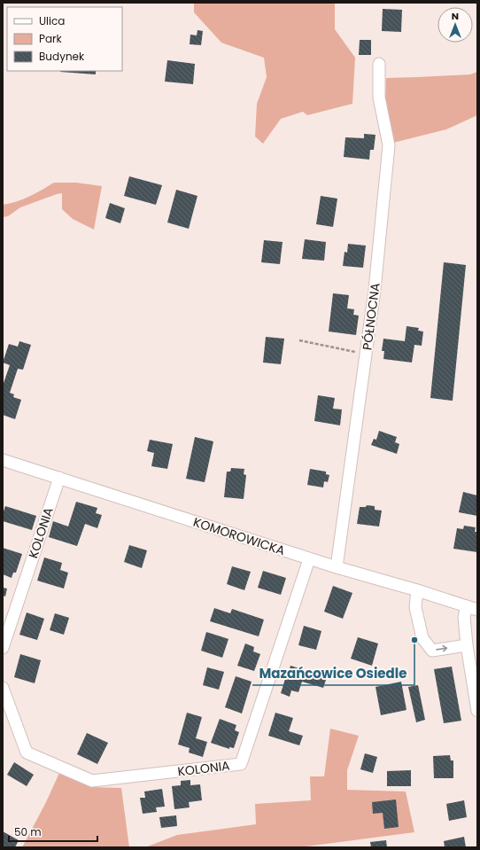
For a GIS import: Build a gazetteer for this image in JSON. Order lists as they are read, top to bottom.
{
  "streets": {
    "street": ["PÓŁNOCNA", "KOLONIA", "KOMOROWICKA"]
  },
  "crossings": [
    ["PÓŁNOCNA", "KOMOROWICKA"],
    ["KOLONIA", "KOMOROWICKA"]
  ],
  "places": ["Mazańcowice Osiedle"],
  "legend": ["Ulica", "Park", "Budynek"],
  "scale_bar": "50 m",
  "north": "top"
}
